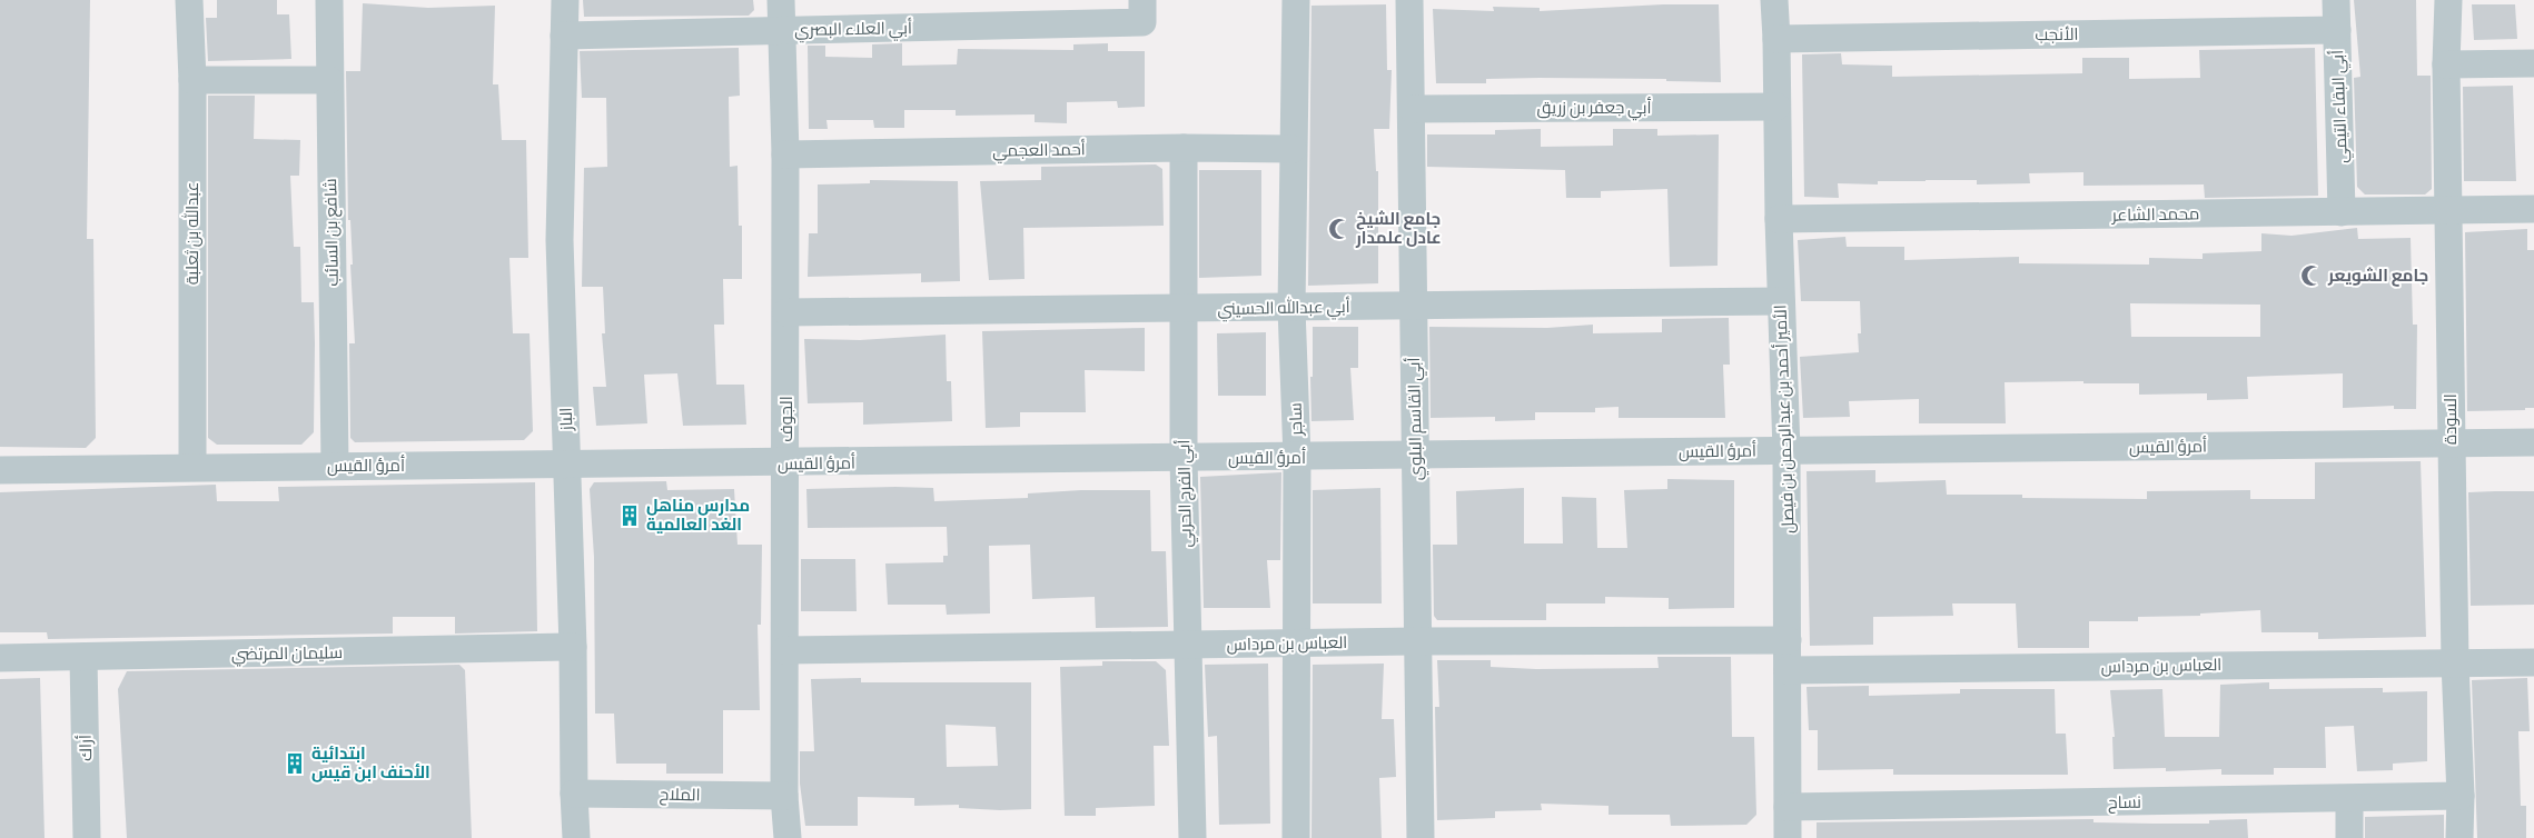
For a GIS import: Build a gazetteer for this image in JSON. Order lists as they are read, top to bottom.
{
  "streets": {
    "street": [
      "أبي العلاء البصري",
      "الأنجب",
      "أبي البقاء التيمي",
      "أبي جعفر بن زريق",
      "أحمد العجمي",
      "محمد الشاعر",
      "شافع بن السائب",
      "عبدالله بن ثعلبة",
      "أبي عبدالله الحسيني",
      "الباز",
      "الجوف",
      "ساجر",
      "أبي القاسم البلوي",
      "الأمير أحمد بن عبدالرحمن بن فيصل",
      "السودة",
      "أمرؤ القيس",
      "أبي الفرج الحربي",
      "العباس بن مرداس",
      "سليمان المرتضي",
      "أراك",
      "الملاح",
      "نساح"
    ]
  },
  "crossings": [
    ["أبي العلاء البصري", "الباز"],
    ["أبي العلاء البصري", "الجوف"],
    ["الأنجب", "أبي البقاء التيمي"],
    ["الأنجب", "الأمير أحمد بن عبدالرحمن بن فيصل"],
    ["أبي البقاء التيمي", "محمد الشاعر"],
    ["أبي جعفر بن زريق", "أبي القاسم البلوي"],
    ["أبي جعفر بن زريق", "الأمير أحمد بن عبدالرحمن بن فيصل"],
    ["أحمد العجمي", "الجوف"],
    ["أحمد العجمي", "ساجر"],
    ["أحمد العجمي", "أبي الفرج الحربي"],
    ["محمد الشاعر", "الأمير أحمد بن عبدالرحمن بن فيصل"],
    ["محمد الشاعر", "السودة"],
    ["شافع بن السائب", "أمرؤ القيس"],
    ["عبدالله بن ثعلبة", "أمرؤ القيس"],
    ["أبي عبدالله الحسيني", "الجوف"],
    ["أبي عبدالله الحسيني", "ساجر"],
    ["أبي عبدالله الحسيني", "أبي القاسم البلوي"],
    ["أبي عبدالله الحسيني", "الأمير أحمد بن عبدالرحمن بن فيصل"],
    ["أبي عبدالله الحسيني", "أبي الفرج الحربي"],
    ["الباز", "أمرؤ القيس"],
    ["الباز", "سليمان المرتضي"],
    ["الباز", "الملاح"],
    ["الجوف", "أمرؤ القيس"],
    ["الجوف", "العباس بن مرداس"],
    ["الجوف", "الملاح"],
    ["ساجر", "أمرؤ القيس"],
    ["ساجر", "العباس بن مرداس"],
    ["أبي القاسم البلوي", "أمرؤ القيس"],
    ["أبي القاسم البلوي", "العباس بن مرداس"],
    ["الأمير أحمد بن عبدالرحمن بن فيصل", "أمرؤ القيس"],
    ["الأمير أحمد بن عبدالرحمن بن فيصل", "العباس بن مرداس"],
    ["الأمير أحمد بن عبدالرحمن بن فيصل", "نساح"],
    ["السودة", "أمرؤ القيس"],
    ["السودة", "العباس بن مرداس"],
    ["السودة", "نساح"],
    ["أمرؤ القيس", "أبي الفرج الحربي"],
    ["أبي الفرج الحربي", "العباس بن مرداس"],
    ["سليمان المرتضي", "أراك"]
  ],
  "places": {
    "mosque": ["جامع الشيخ عادل علمدار", "جامع الشويعر"],
    "building": ["مدارس مناهل الغد العالمية", "ابتدائية الأحنف ابن قيس"]
  }
}
